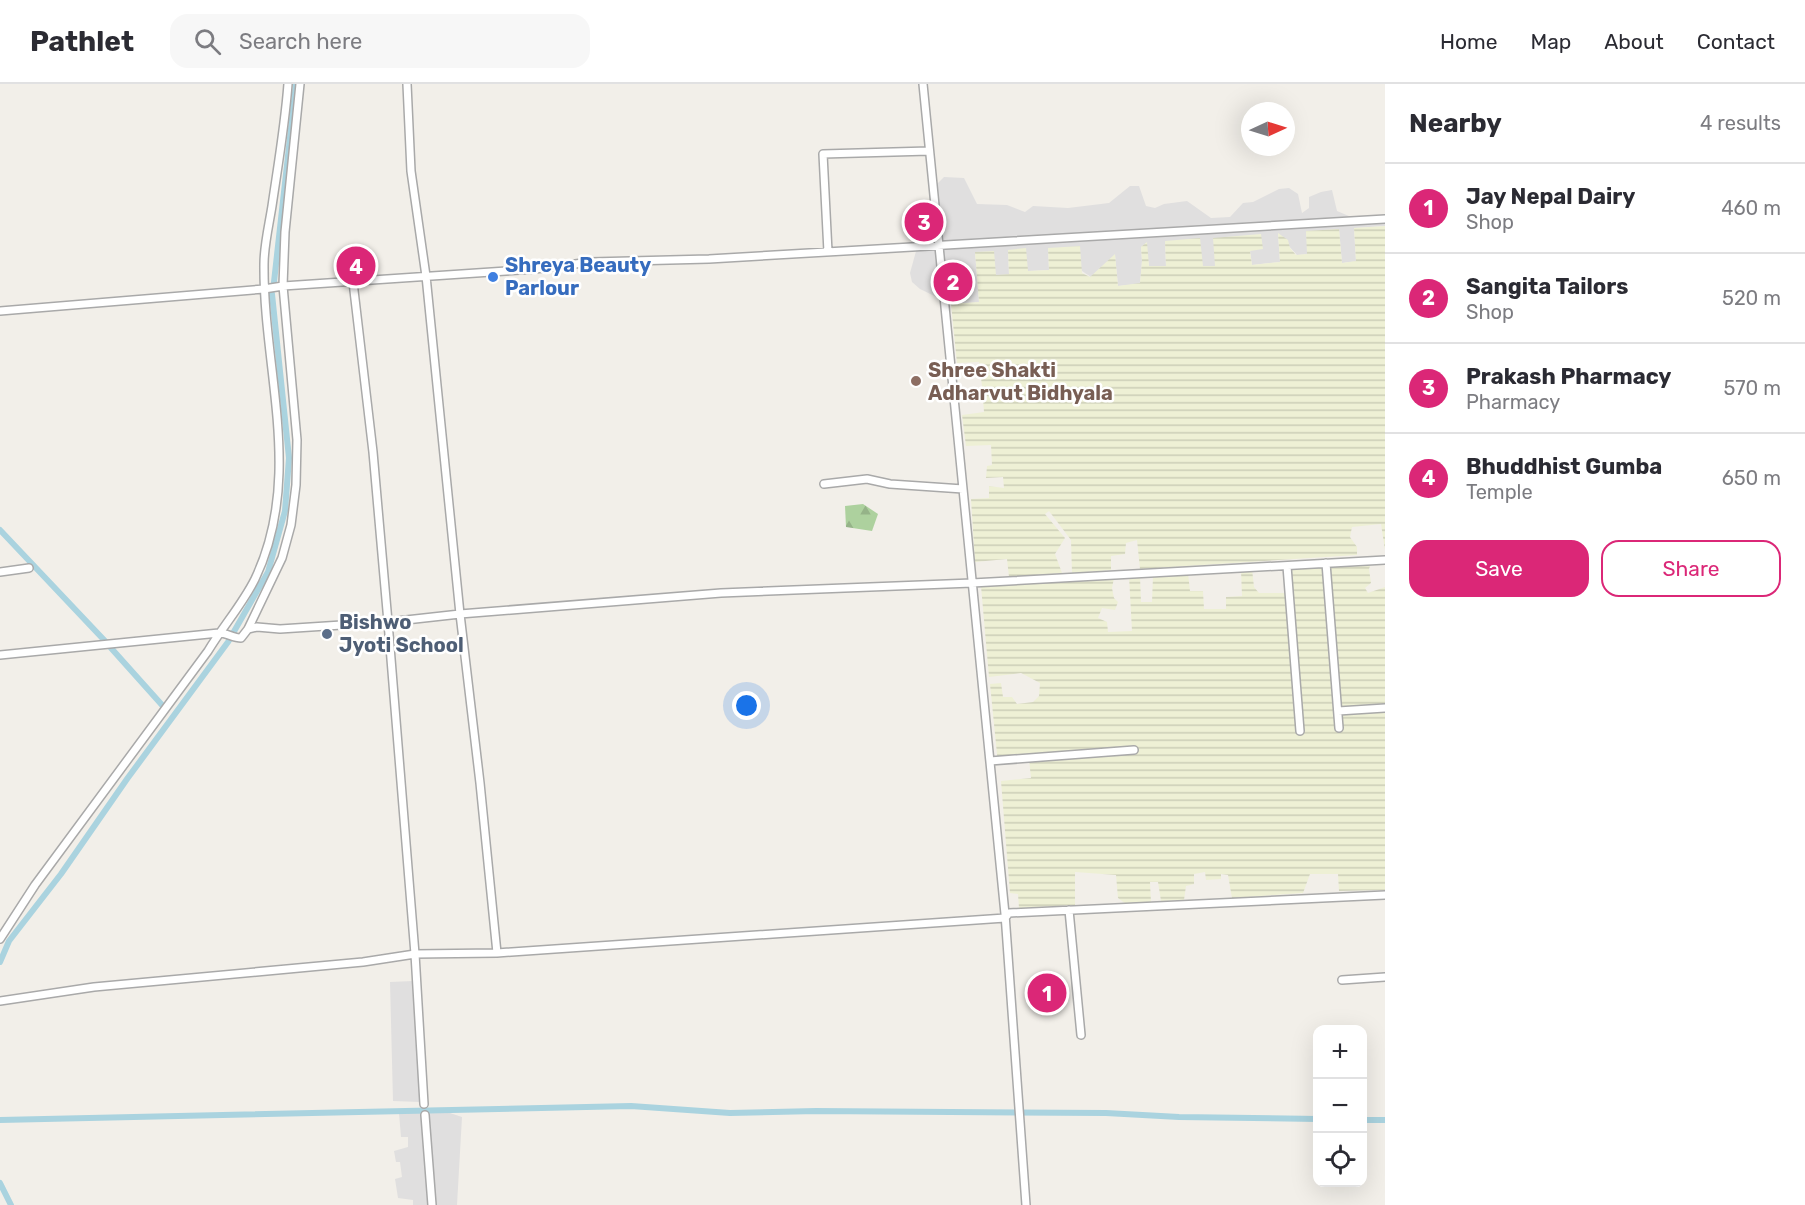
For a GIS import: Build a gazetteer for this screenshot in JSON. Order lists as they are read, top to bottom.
{
  "places": ["Shreya Beauty Parlour", "Shree Shakti Adharvut Bidhyala", "Bishwo Jyoti School"],
  "north": "right",
  "page": {
    "header": "Pathlet",
    "search": "Search here",
    "nav": [
      "Home",
      "Map",
      "About",
      "Contact"
    ],
    "heading": ["Nearby", "4 results"],
    "list": [
      {
        "mark": "1",
        "name": "Jay Nepal Dairy",
        "note": "Shop",
        "value": "460 m"
      },
      {
        "mark": "2",
        "name": "Sangita Tailors",
        "note": "Shop",
        "value": "520 m"
      },
      {
        "mark": "3",
        "name": "Prakash Pharmacy",
        "note": "Pharmacy",
        "value": "570 m"
      },
      {
        "mark": "4",
        "name": "Bhuddhist Gumba",
        "note": "Temple",
        "value": "650 m"
      }
    ],
    "pins": [
      "3",
      "4",
      "2",
      "1"
    ],
    "buttons": ["Save", "Share"],
    "map_buttons": ["+", "−"]
  }
}
